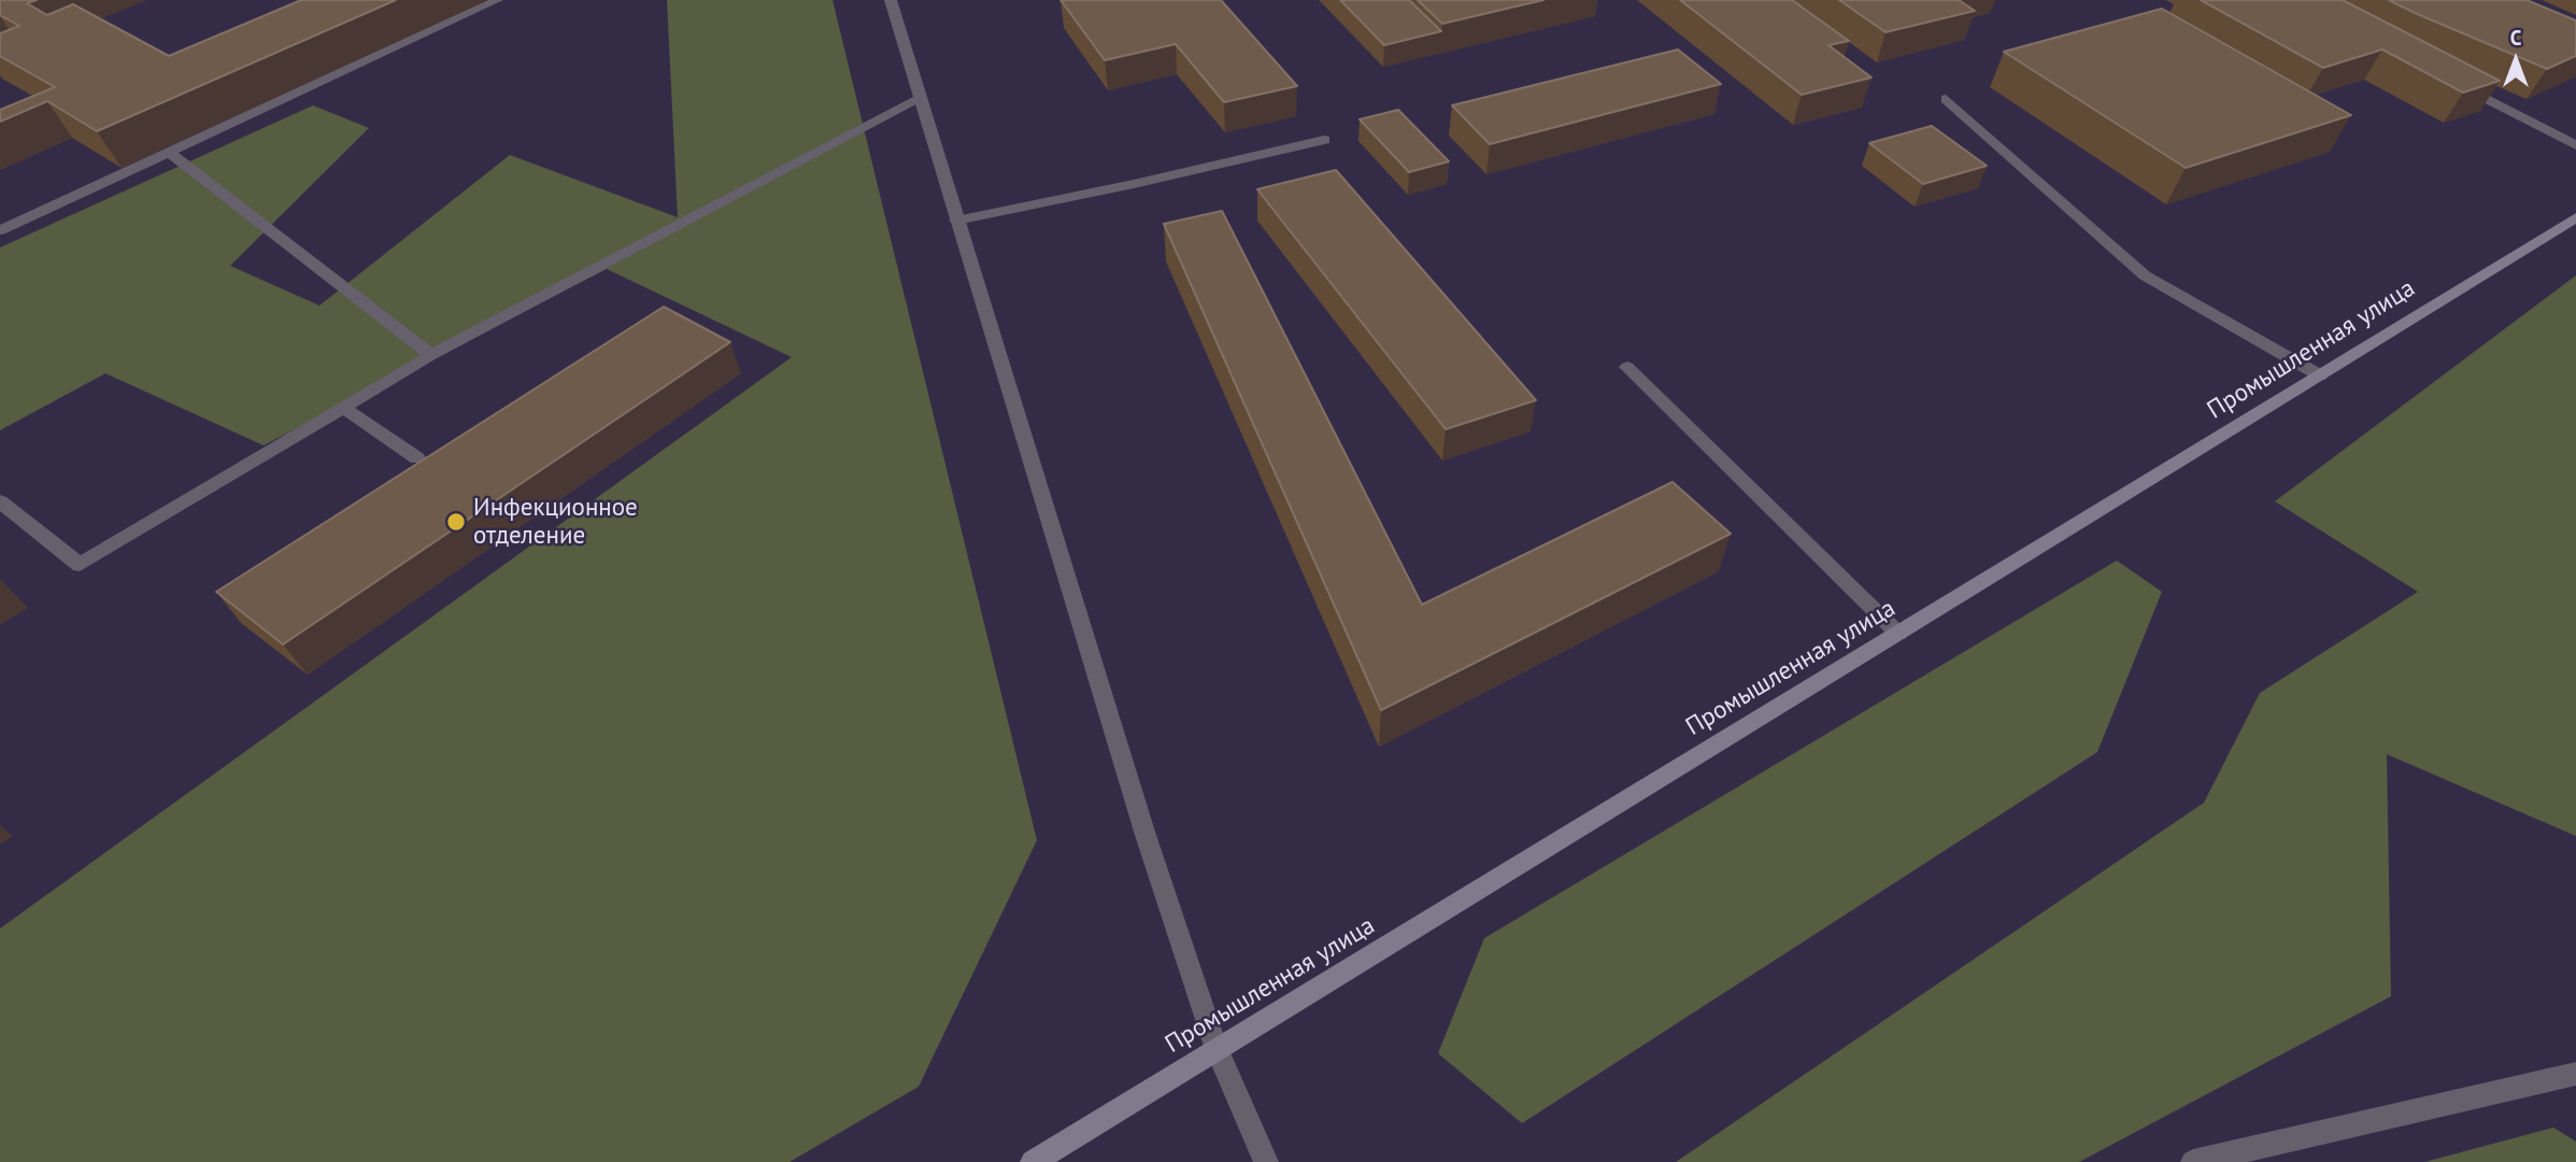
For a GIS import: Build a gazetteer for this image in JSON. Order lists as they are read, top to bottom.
{
  "streets": {
    "street": ["Промышленная улица"]
  },
  "places": ["Инфекционное отделение"],
  "north": "top"
}
